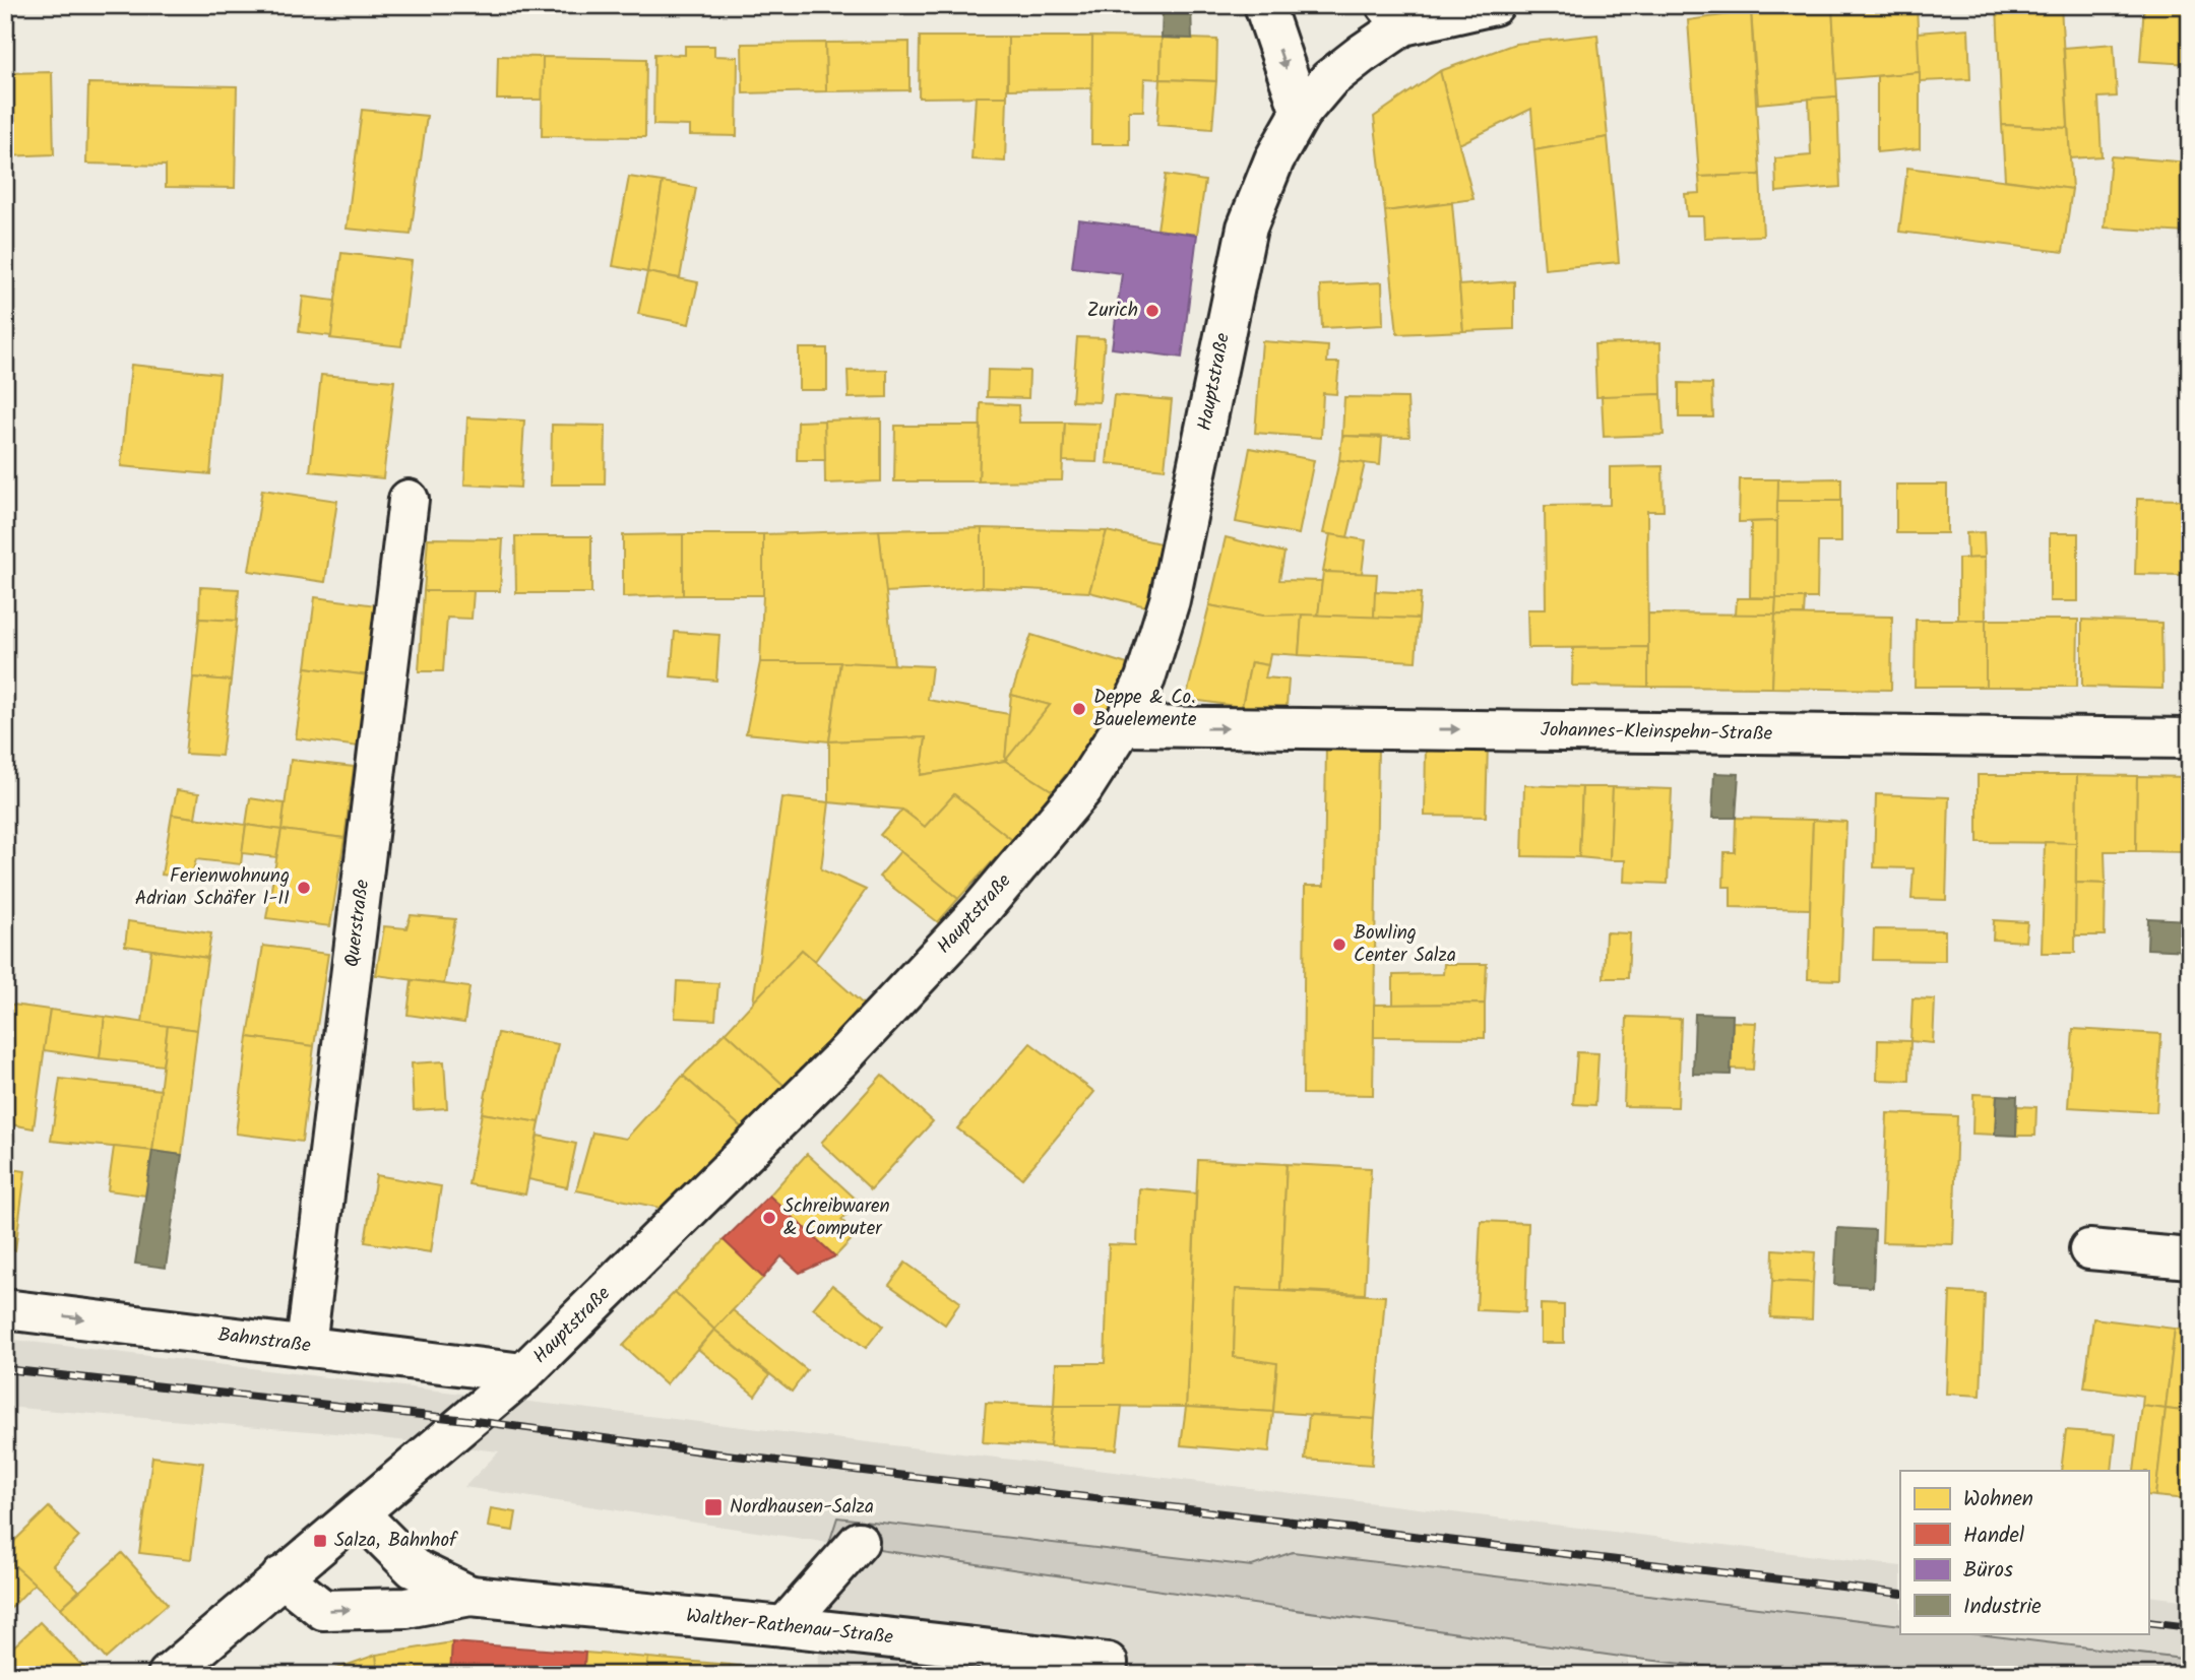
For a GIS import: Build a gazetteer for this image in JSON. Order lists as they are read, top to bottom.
{
  "streets": {
    "street": [
      "Hauptstraße",
      "Johannes-Kleinspehn-Straße",
      "Querstraße",
      "Bahnstraße",
      "Walther-Rathenau-Straße"
    ]
  },
  "crossings": [
    ["Hauptstraße", "Johannes-Kleinspehn-Straße"],
    ["Hauptstraße", "Bahnstraße"],
    ["Hauptstraße", "Walther-Rathenau-Straße"],
    ["Querstraße", "Bahnstraße"]
  ],
  "one_way": ["Johannes-Kleinspehn-Straße", "Bahnstraße"],
  "places": {
    "other": [
      "Zurich",
      "Deppe & Co. Bauelemente",
      "Ferienwohnung Adrian Schäfer I-II",
      "Bowling Center Salza",
      "Schreibwaren & Computer"
    ],
    "transit": ["Nordhausen-Salza", "Salza, Bahnhof"]
  },
  "legend": [
    "Wohnen",
    "Handel",
    "Büros",
    "Industrie"
  ]
}
